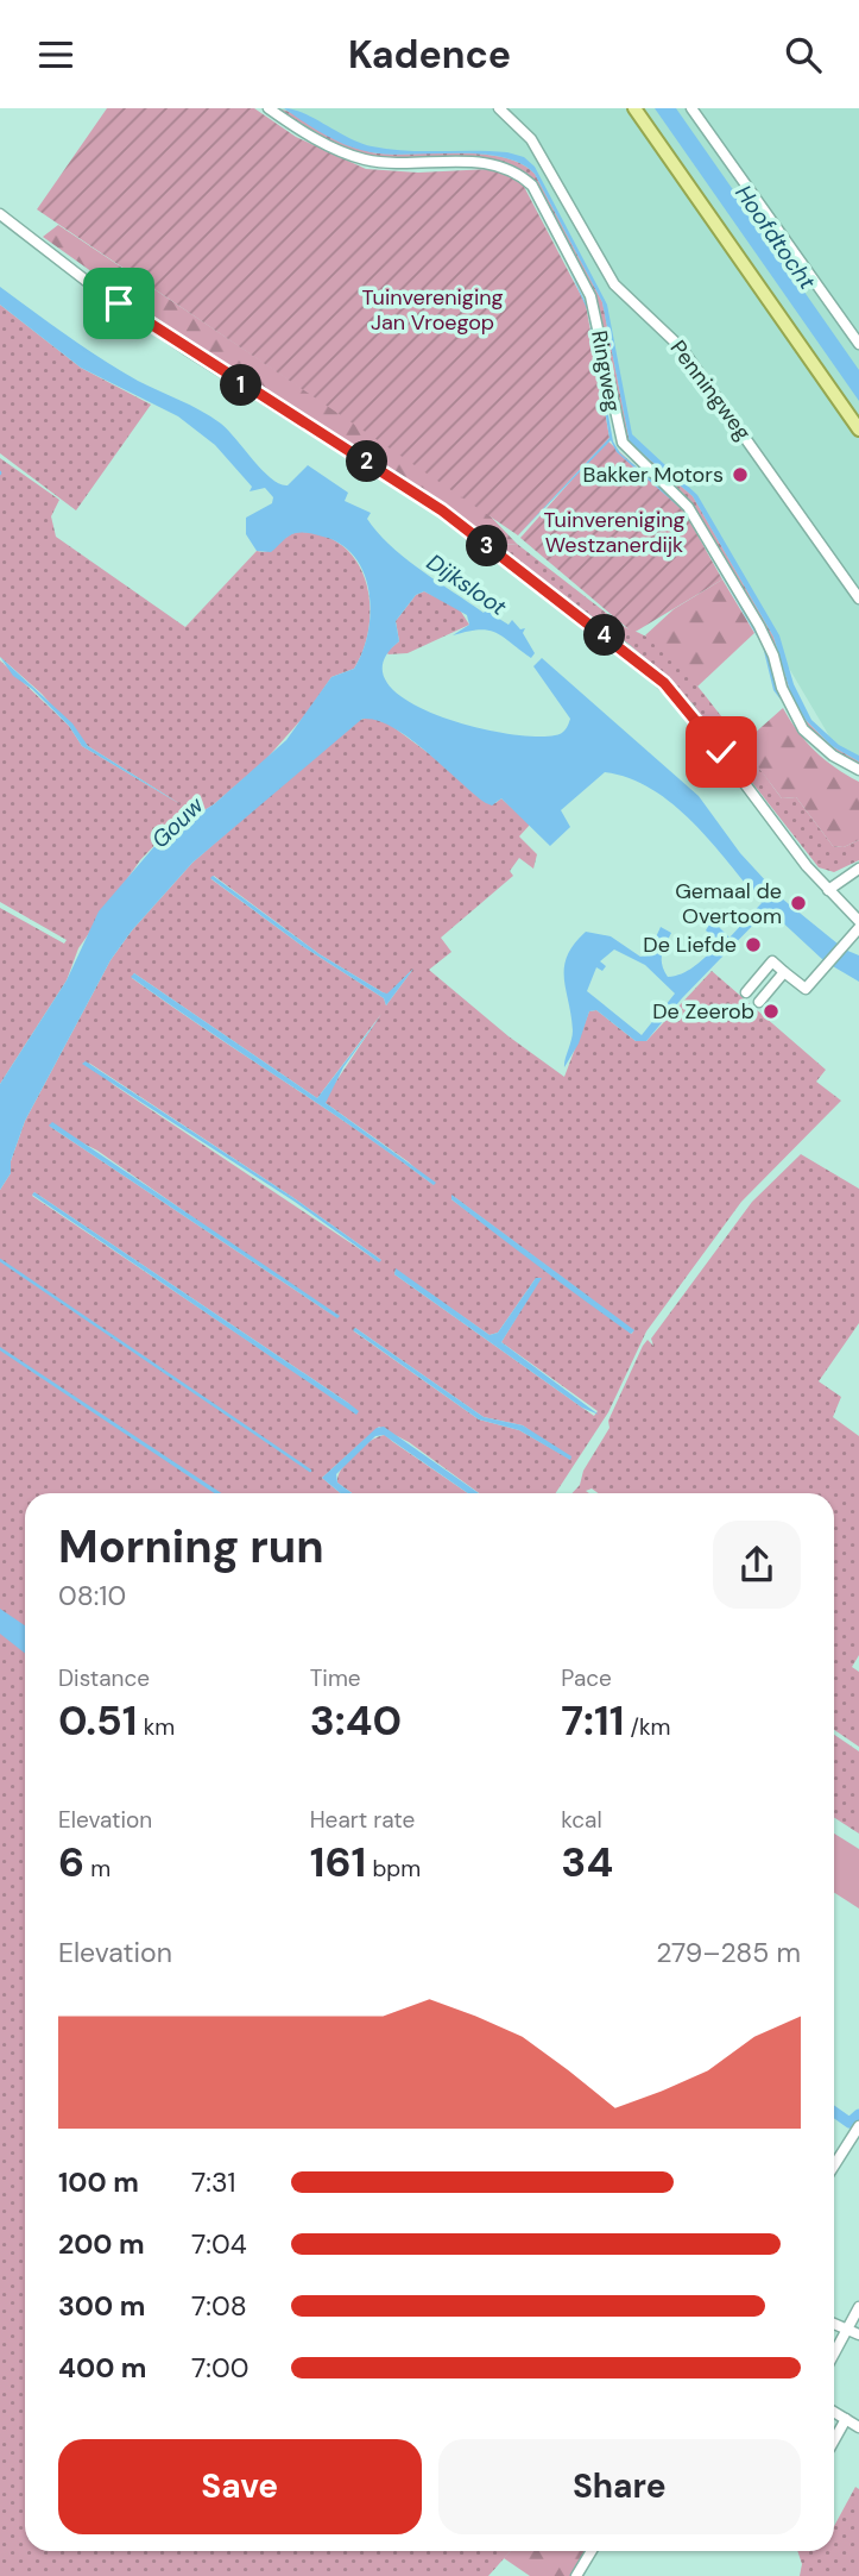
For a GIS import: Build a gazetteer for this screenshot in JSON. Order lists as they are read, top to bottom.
{
  "streets": {
    "street": ["Ringweg", "Penningweg"]
  },
  "water": ["Hoofdtocht", "Dijksloot", "Gouw"],
  "parks": ["Tuinvereniging Jan Vroegop", "Tuinvereniging Westzanerdijk"],
  "places": [
    "Bakker Motors",
    "Gemaal de Overtoom",
    "De Liefde",
    "De Zeerob"
  ],
  "page": {
    "header": "Kadence",
    "pins": [
      "1",
      "2",
      "3",
      "4"
    ],
    "heading": ["Morning run", "08:10"],
    "stats": [
      ["Distance", "0.51 km"],
      ["Time", "3:40"],
      ["Pace", "7:11 /km"],
      ["Elevation", "6 m"],
      ["Heart rate", "161 bpm"],
      ["kcal", "34"]
    ],
    "chart": ["Elevation", "279–285 m"],
    "list": [
      {
        "name": "100 m",
        "note": "7:31"
      },
      {
        "name": "200 m",
        "note": "7:04"
      },
      {
        "name": "300 m",
        "note": "7:08"
      },
      {
        "name": "400 m",
        "note": "7:00"
      }
    ],
    "buttons": ["Save", "Share"]
  }
}
